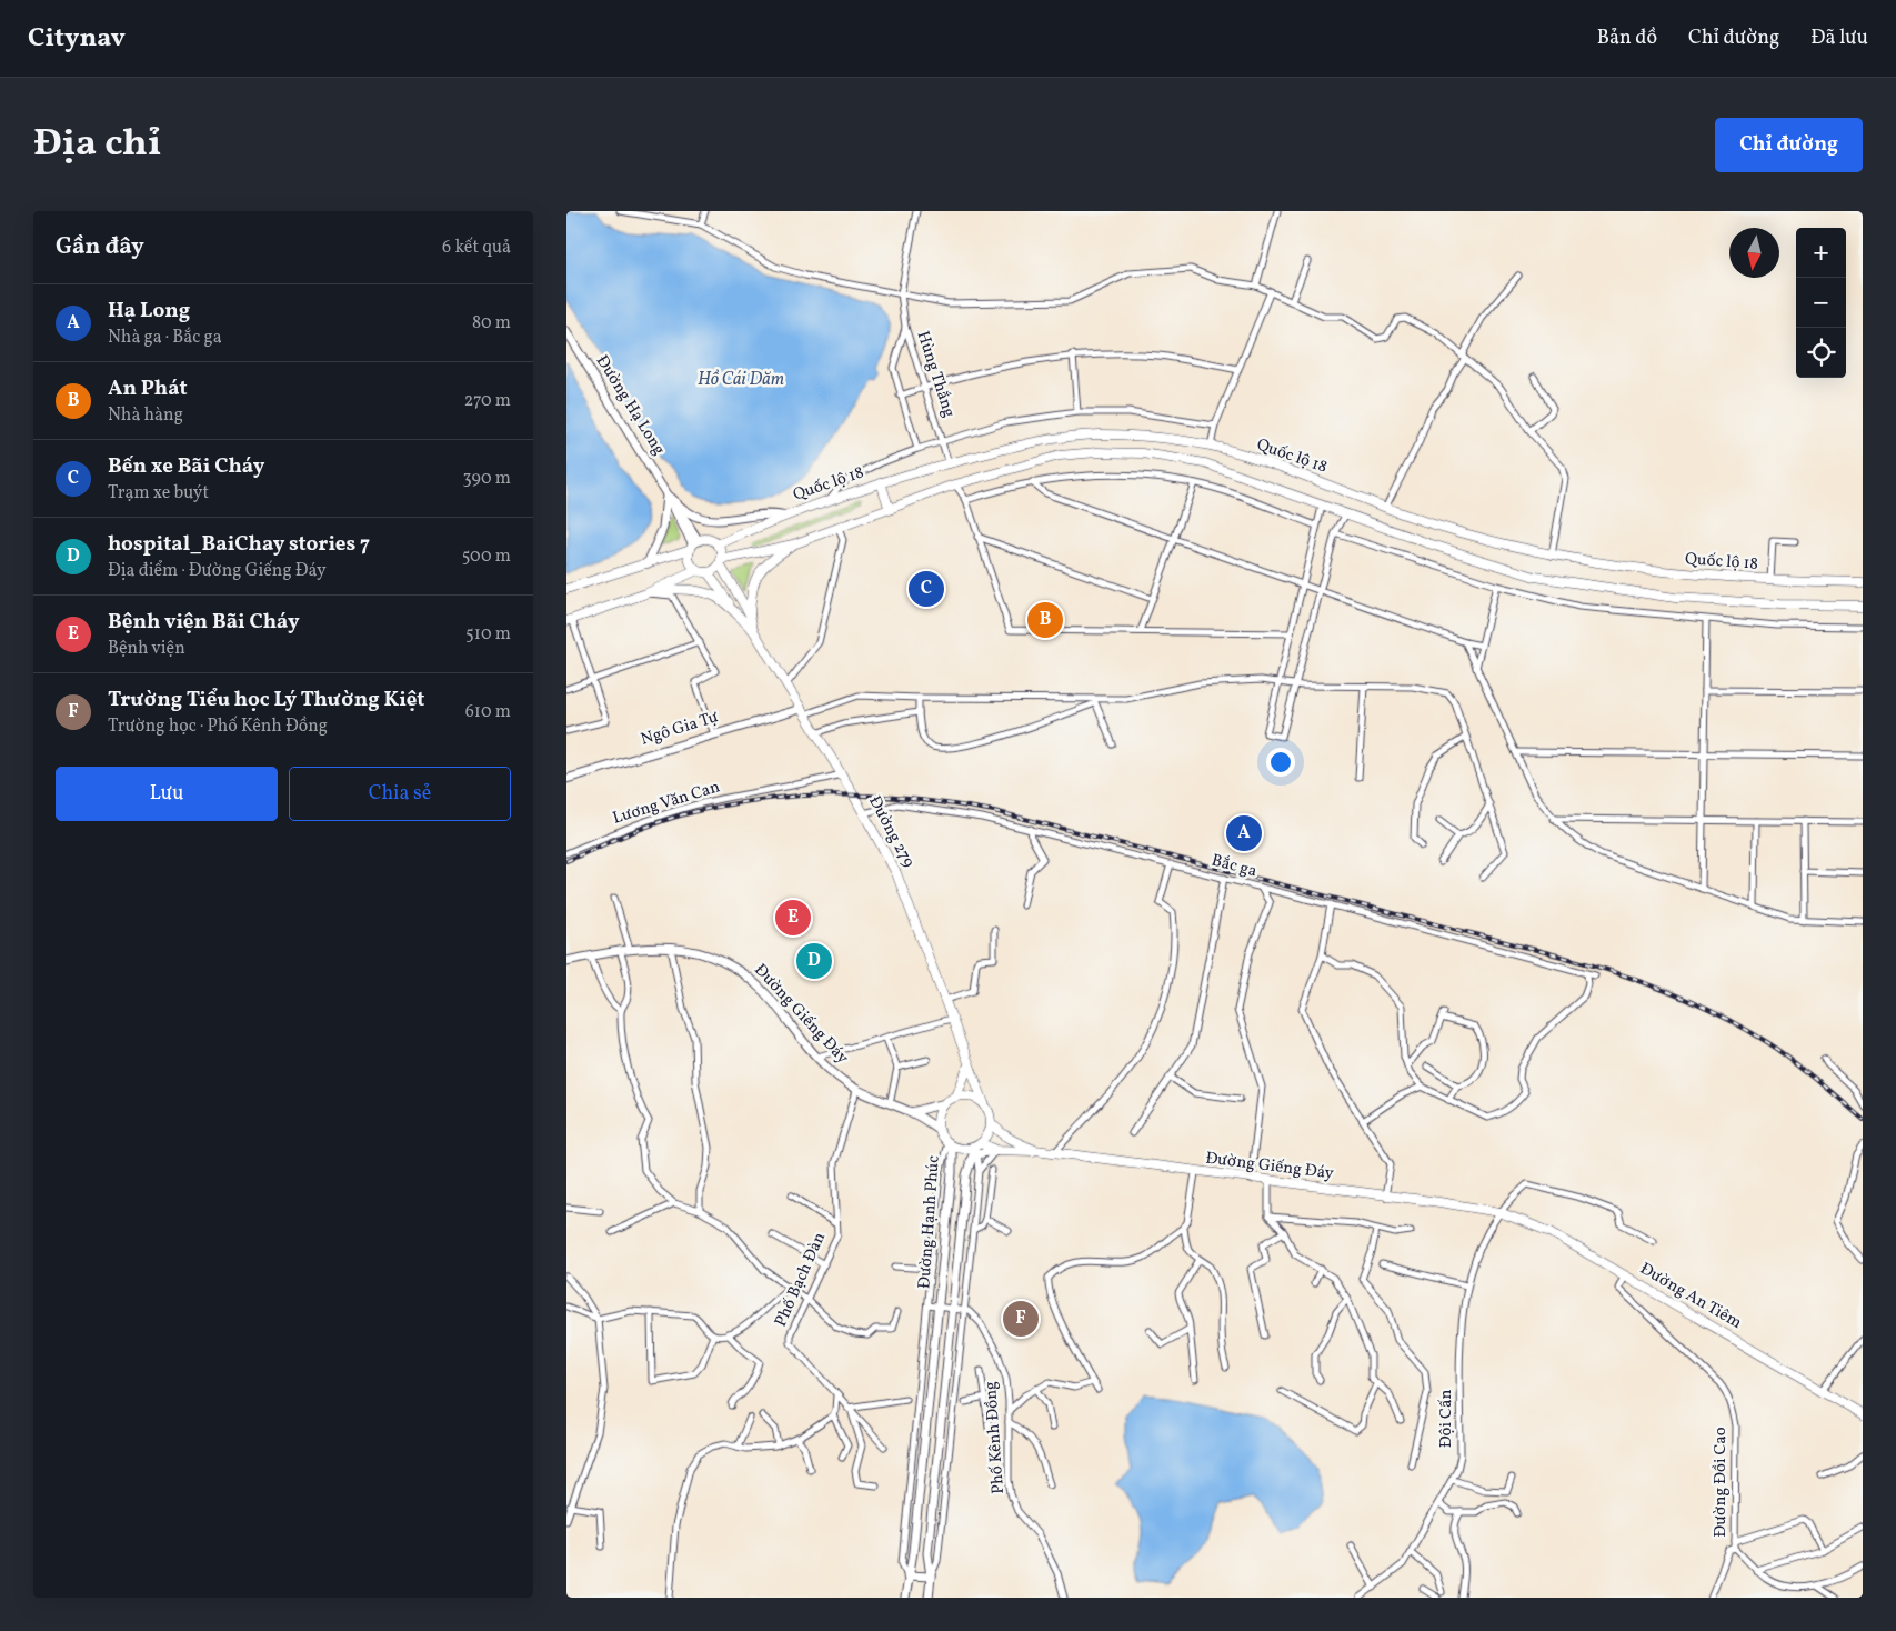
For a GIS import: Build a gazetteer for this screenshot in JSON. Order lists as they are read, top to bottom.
{
  "streets": {
    "main road": [
      "Đường Hạ Long",
      "Quốc lộ 18",
      "Ngô Gia Tự",
      "Đường 279",
      "Đường Giếng Đáy",
      "Đường Hạnh Phúc",
      "Đường An Tiêm"
    ],
    "street": [
      "Hùng Thắng",
      "Lương Văn Can",
      "Bắc ga",
      "Phố Bạch Đàn",
      "Đội Cấn",
      "Phố Kênh Đồng",
      "Đường Đồi Cao"
    ]
  },
  "crossings": [
    ["Hùng Thắng", "Quốc lộ 18"],
    ["Đường Hạ Long", "Quốc lộ 18"],
    ["Ngô Gia Tự", "Đường 279"],
    ["Lương Văn Can", "Đường 279"],
    ["Đường 279", "Bắc ga"],
    ["Đường 279", "Đường Giếng Đáy"],
    ["Đường 279", "Đường Hạnh Phúc"],
    ["Đường Giếng Đáy", "Đường Hạnh Phúc"],
    ["Đường Giếng Đáy", "Phố Bạch Đàn"],
    ["Đường Giếng Đáy", "Đường An Tiêm"],
    ["Đường Giếng Đáy", "Đội Cấn"],
    ["Đường Hạnh Phúc", "Phố Kênh Đồng"],
    ["Đường An Tiêm", "Đội Cấn"],
    ["Đường An Tiêm", "Đường Đồi Cao"]
  ],
  "water": ["Hồ Cái Dăm"],
  "north": "bottom",
  "page": {
    "header": "Citynav",
    "nav": ["Bản đồ", "Chỉ đường", "Đã lưu"],
    "title": "Địa chỉ",
    "buttons": [
      "Chỉ đường",
      ["Lưu", "Chia sẻ"]
    ],
    "heading": ["Gần đây", "6 kết quả"],
    "map_buttons": ["+", "−"],
    "list": [
      {
        "mark": "A",
        "name": "Hạ Long",
        "note": "Nhà ga · Bắc ga",
        "value": "80 m"
      },
      {
        "mark": "B",
        "name": "An Phát",
        "note": "Nhà hàng",
        "value": "270 m"
      },
      {
        "mark": "C",
        "name": "Bến xe Bãi Cháy",
        "note": "Trạm xe buýt",
        "value": "390 m"
      },
      {
        "mark": "D",
        "name": "hospital_BaiChay stories 7",
        "note": "Địa điểm · Đường Giếng Đáy",
        "value": "500 m"
      },
      {
        "mark": "E",
        "name": "Bệnh viện Bãi Cháy",
        "note": "Bệnh viện",
        "value": "510 m"
      },
      {
        "mark": "F",
        "name": "Trường Tiểu học Lý Thường Kiệt",
        "note": "Trường học · Phố Kênh Đồng",
        "value": "610 m"
      }
    ],
    "pins": [
      "C",
      "B",
      "A",
      "E",
      "D",
      "F"
    ]
  }
}
